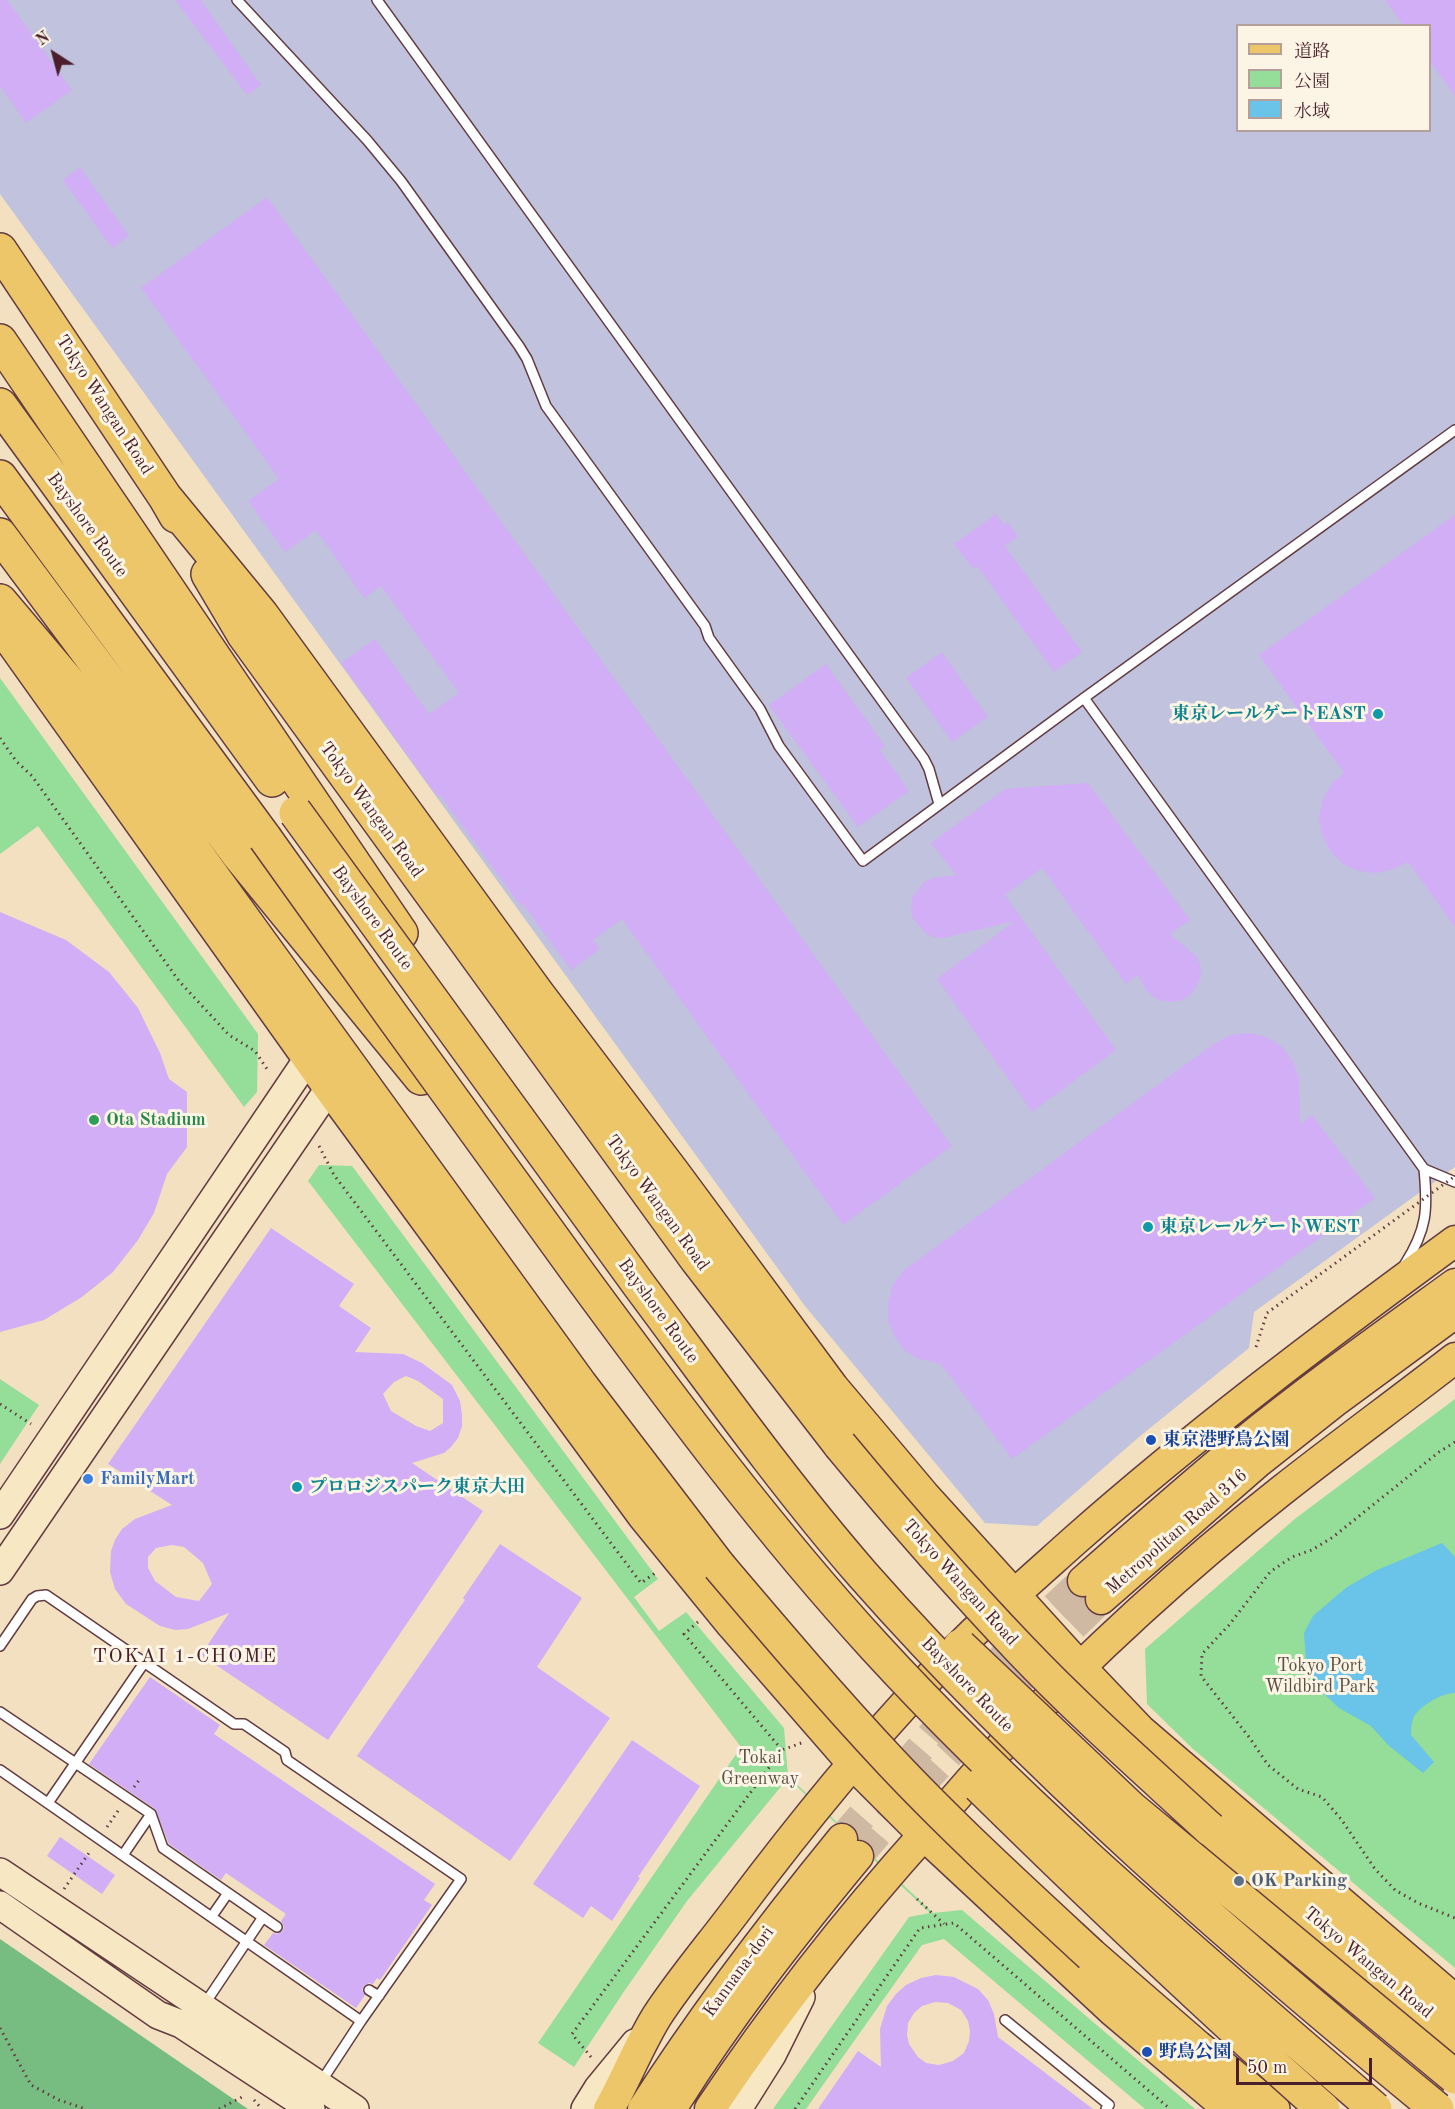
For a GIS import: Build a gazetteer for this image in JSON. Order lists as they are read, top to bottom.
{
  "streets": {
    "highway": ["Tokyo Wangan Road", "Bayshore Route"],
    "main road": ["Metropolitan Road 316", "Kannana-dori"]
  },
  "districts": ["TOKAI 1-CHOME"],
  "parks": ["Tokyo Port Wildbird Park", "Tokai Greenway"],
  "places": [
    "東京レールゲートEAST",
    "Ota Stadium",
    "東京レールゲートWEST",
    "東京港野鳥公園",
    "FamilyMart",
    "プロロジスパーク東京大田",
    "OK Parking",
    "野鳥公園"
  ],
  "legend": ["道路", "公園", "水域"],
  "scale_bar": "50 m",
  "north": "top left"
}
